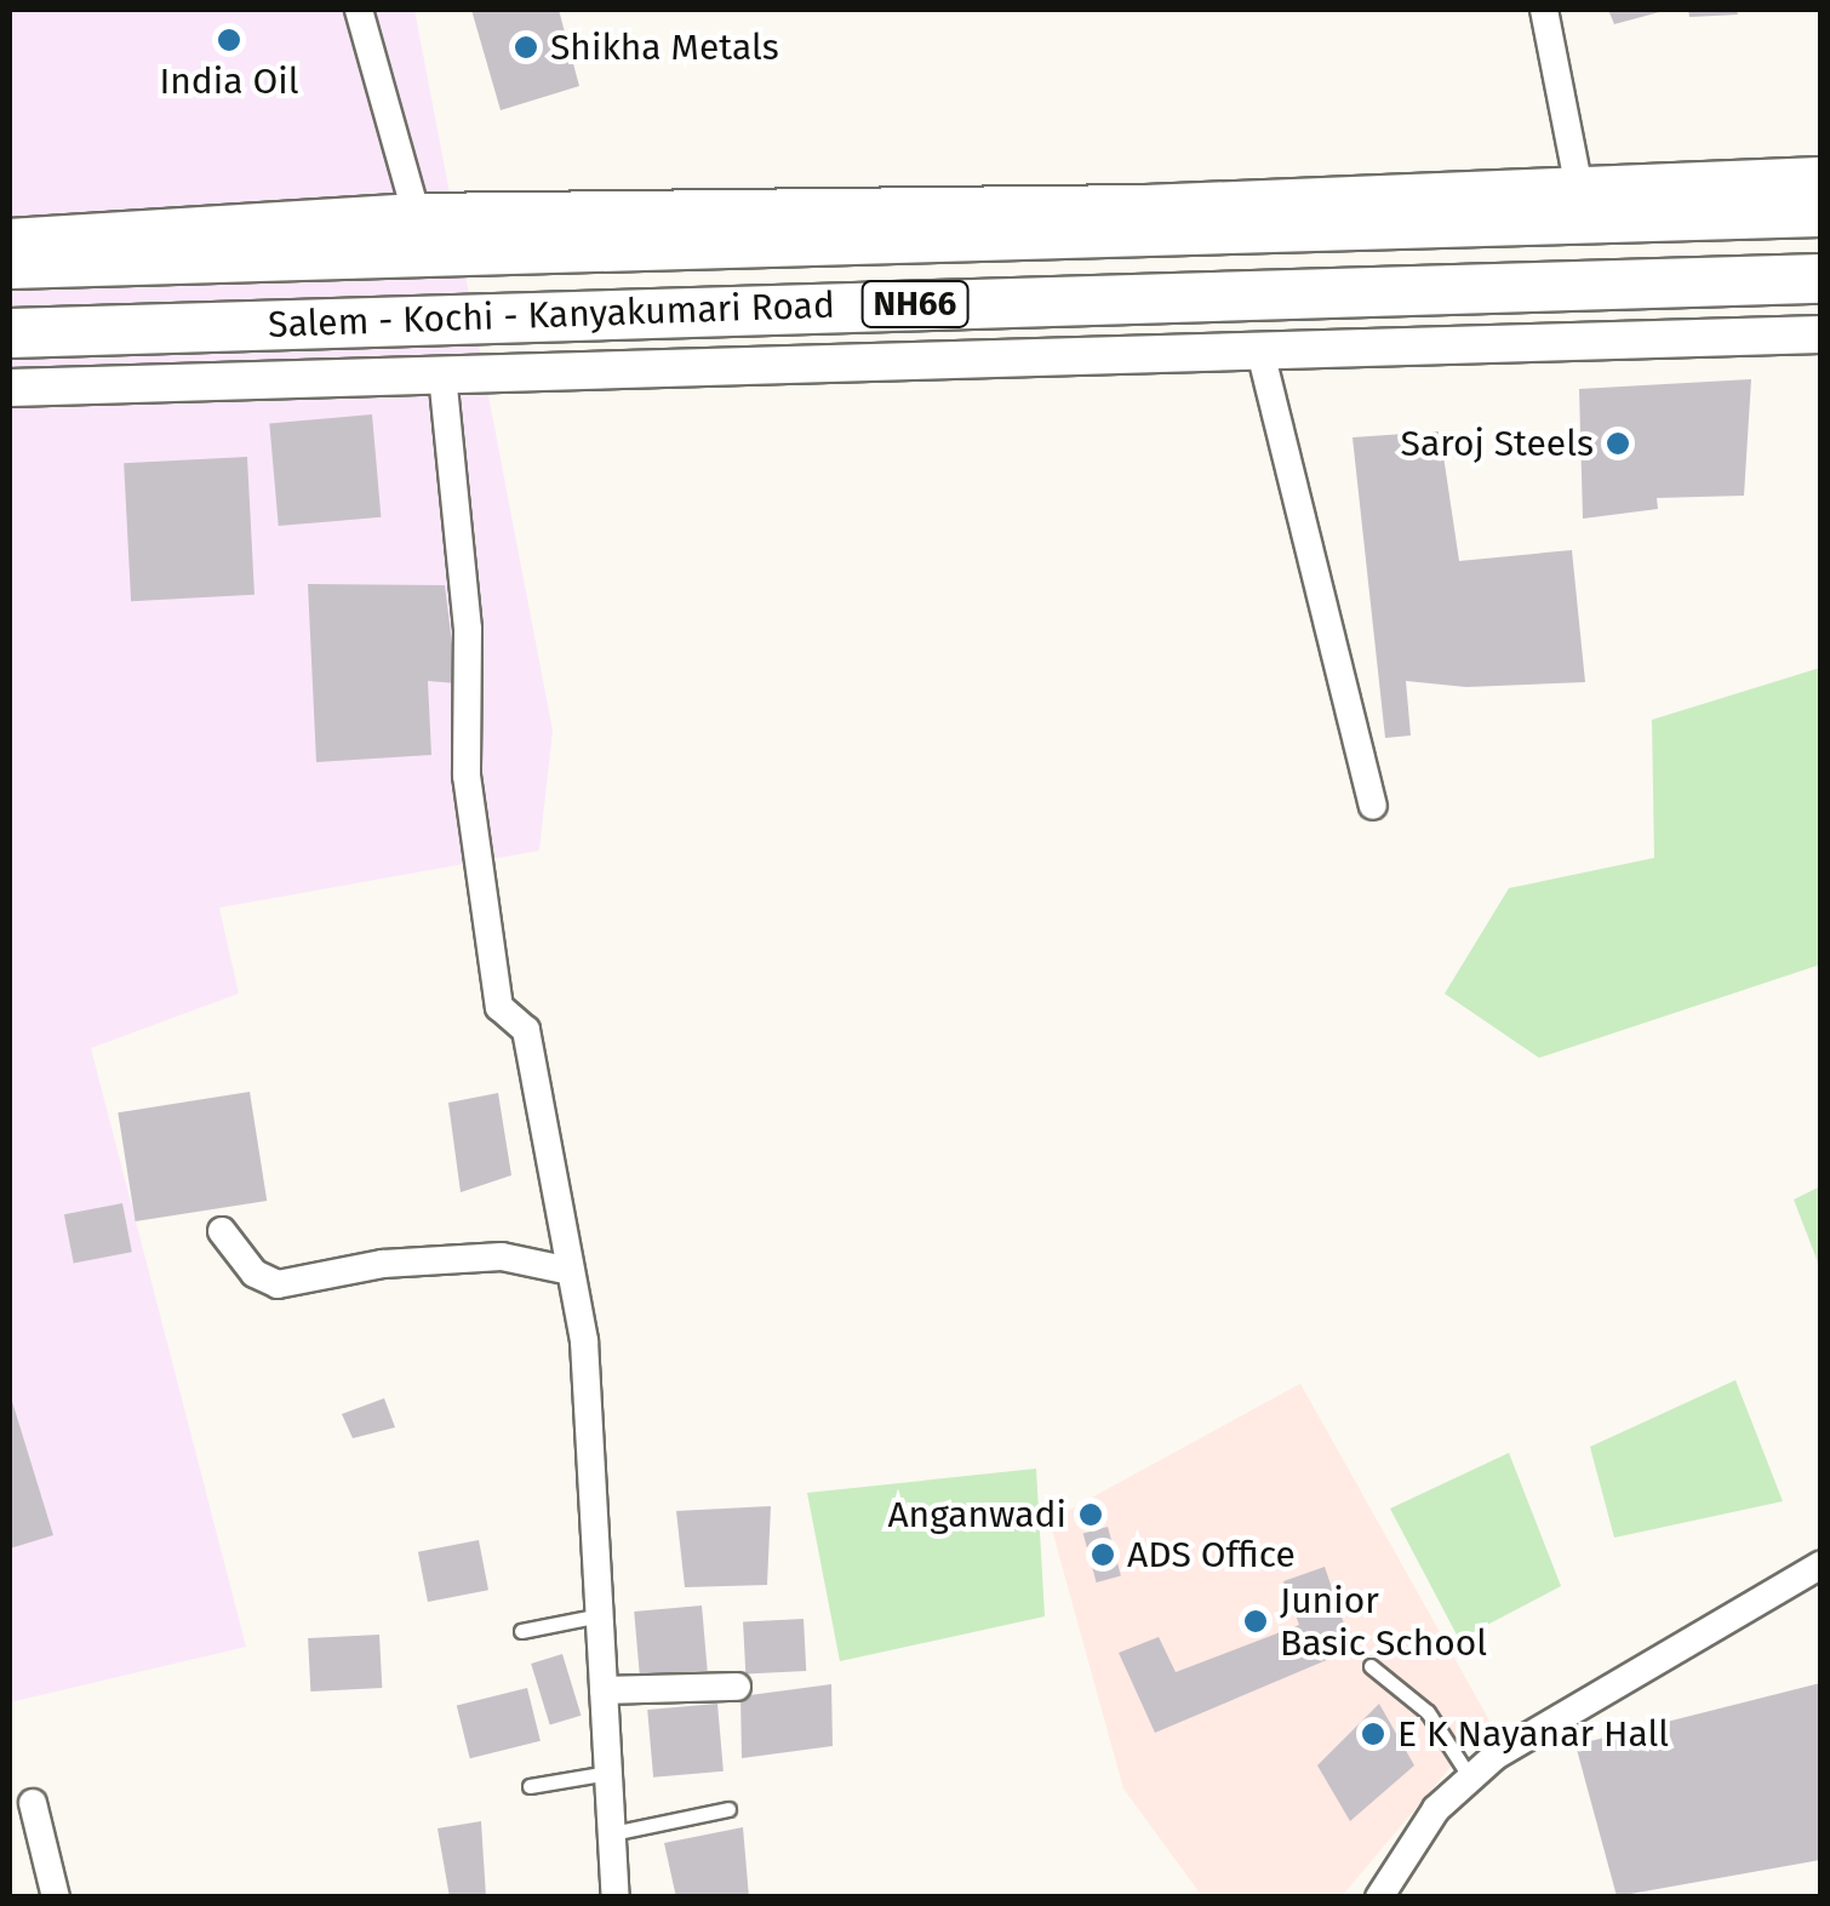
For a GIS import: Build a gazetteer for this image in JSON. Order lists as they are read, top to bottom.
{
  "streets": {
    "highway": ["NH66", "Salem - Kochi - Kanyakumari Road"]
  },
  "places": [
    "India Oil",
    "Shikha Metals",
    "Saroj Steels",
    "Anganwadi",
    "ADS Office",
    "Junior Basic School",
    "E K Nayanar Hall"
  ]
}
